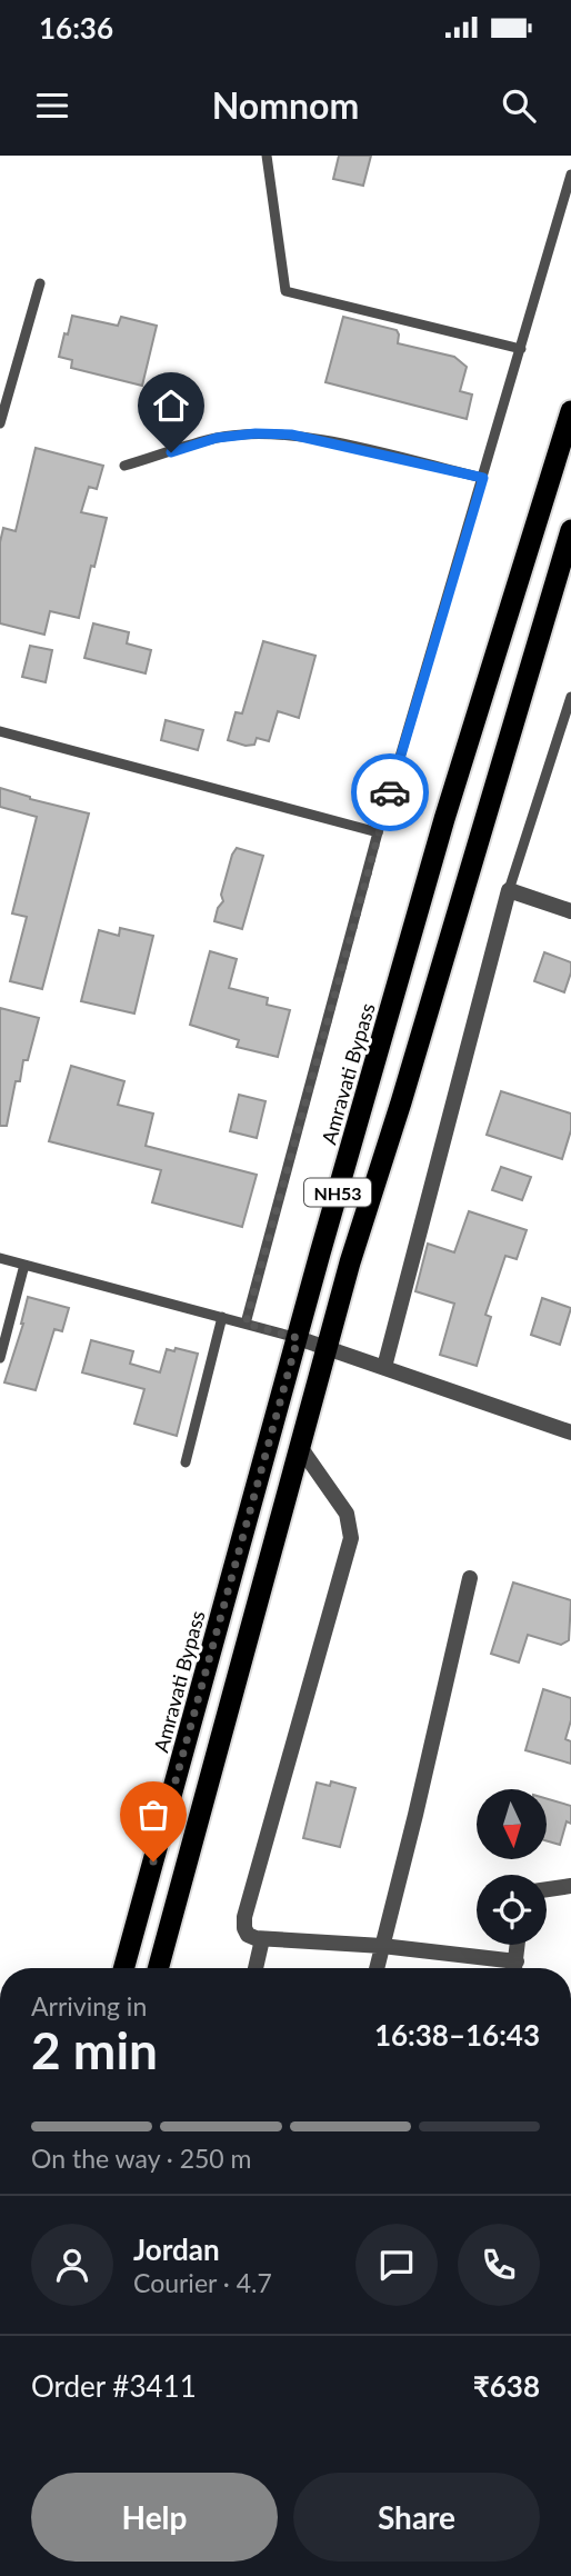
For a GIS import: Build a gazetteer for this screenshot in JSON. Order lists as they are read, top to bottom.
{
  "streets": {
    "highway": ["Amravati Bypass", "NH53"]
  },
  "north": "bottom",
  "page": {
    "status": "16:36",
    "header": "Nomnom",
    "heading": ["2 min", "Arriving in", "16:38–16:43"],
    "panel": [
      "Jordan",
      "Courier · 4.7",
      "Order #3411",
      "₹638"
    ],
    "bar": "On the way · 250 m",
    "buttons": ["Help", "Share"]
  }
}
